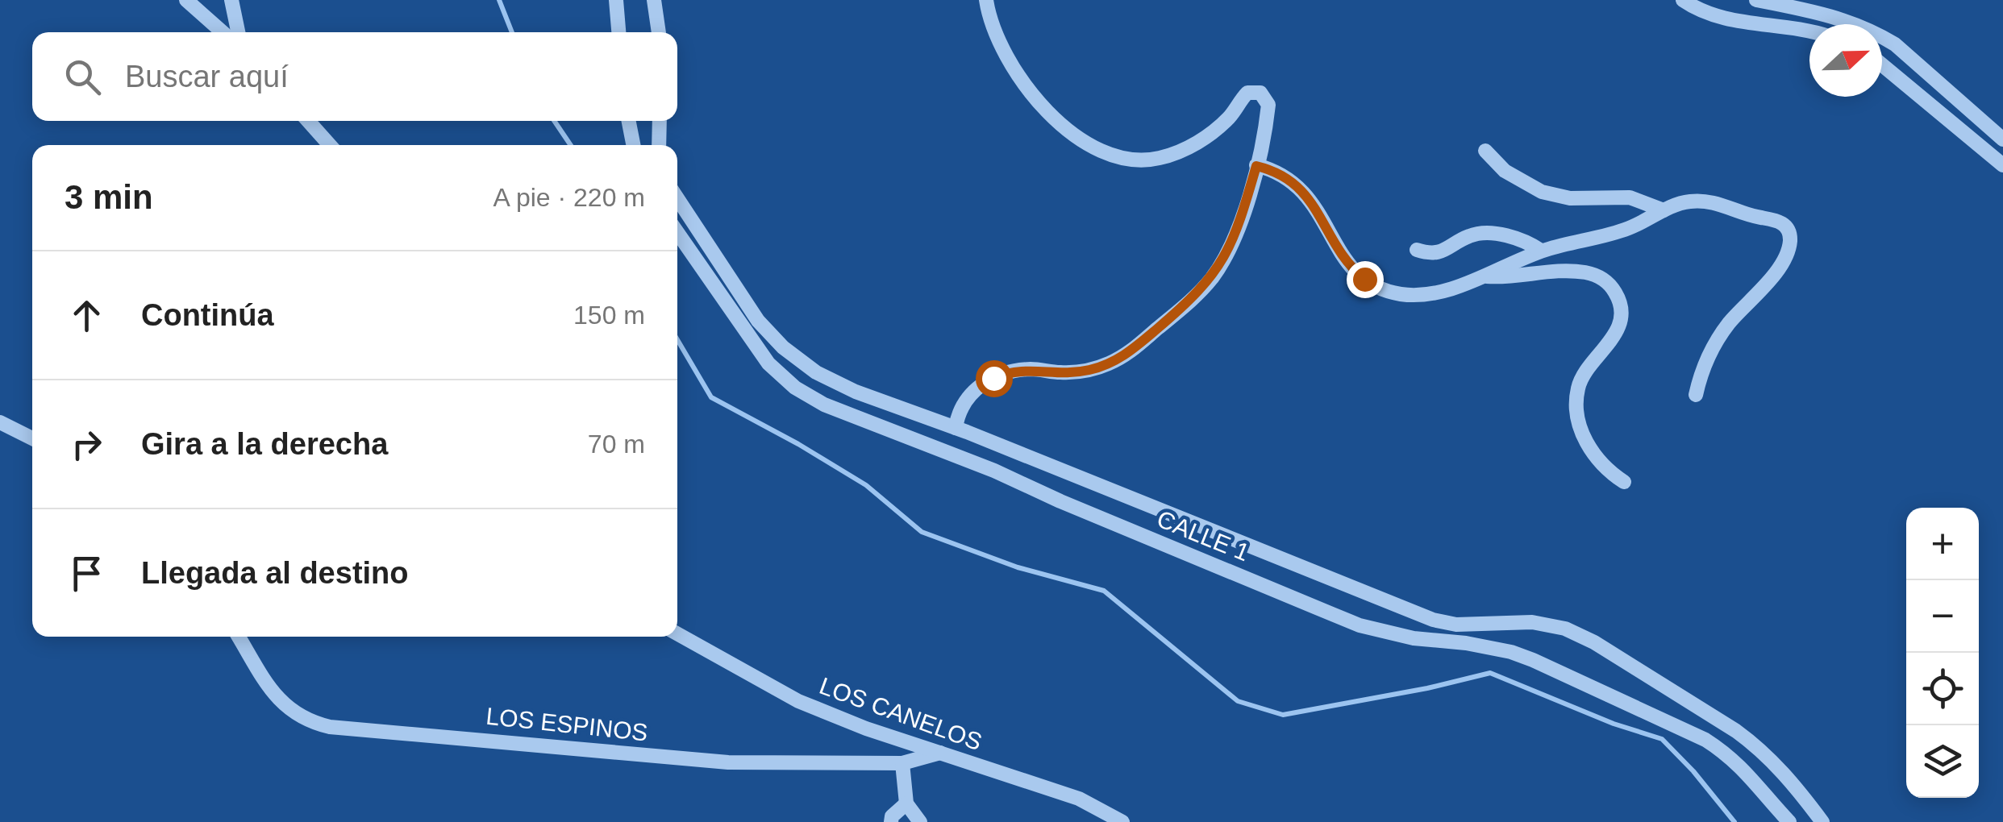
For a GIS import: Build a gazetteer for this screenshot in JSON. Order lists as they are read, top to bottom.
{
  "streets": {
    "street": ["CALLE 1", "LOS CANELOS", "LOS ESPINOS"]
  },
  "crossings": [
    ["LOS CANELOS", "LOS ESPINOS"]
  ],
  "north": "right",
  "page": {
    "search": "Buscar aquí",
    "heading": ["3 min", "A pie · 220 m"],
    "list": [
      ["Continúa", "150 m"],
      ["Gira a la derecha", "70 m"],
      "Llegada al destino"
    ],
    "map_buttons": ["+", "−"]
  }
}
